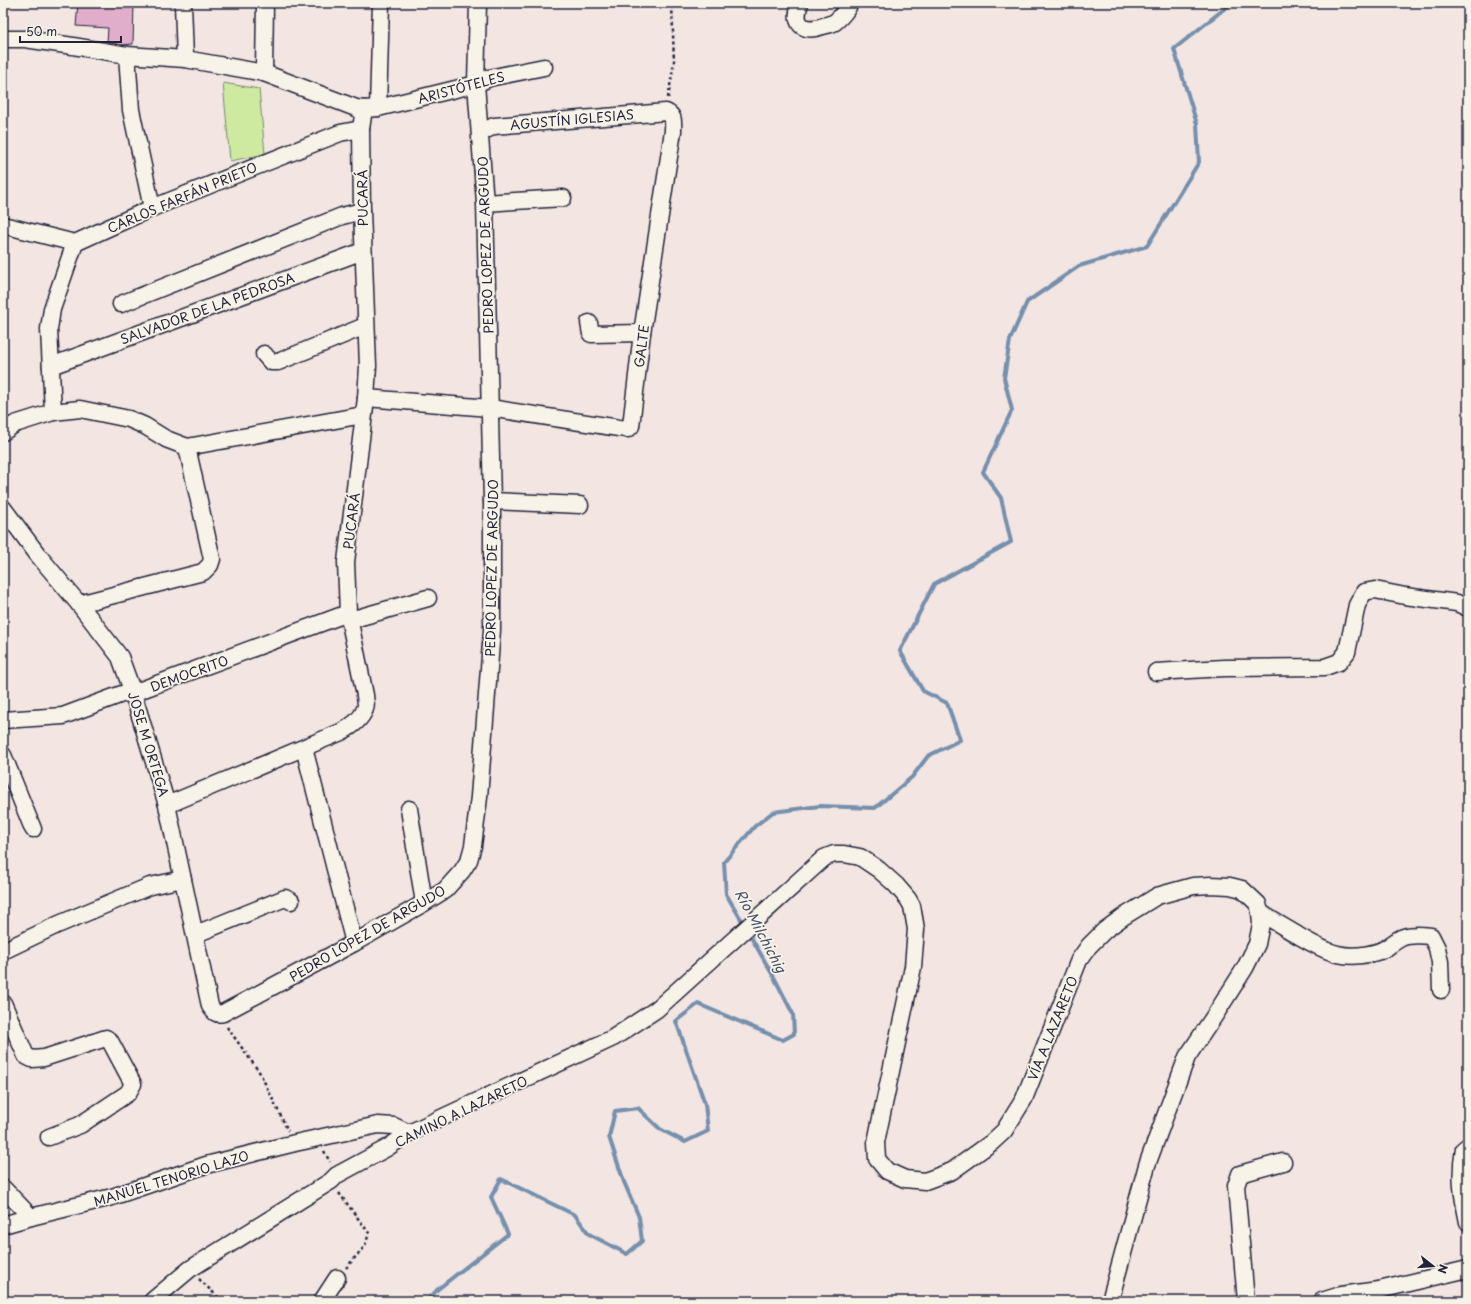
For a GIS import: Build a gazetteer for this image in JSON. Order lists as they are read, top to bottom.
{
  "streets": {
    "street": [
      "ARISTÓTELES",
      "AGUSTÍN IGLESIAS",
      "CARLOS FARFÁN PRIETO",
      "PUCARÁ",
      "PEDRO LOPEZ DE ARGUDO",
      "SALVADOR DE LA PEDROSA",
      "GALTE",
      "DEMOCRITO",
      "JOSE M ORTEGA",
      "VÍA A LAZARETO",
      "CAMINO A LAZARETO",
      "MANUEL TENORIO LAZO"
    ]
  },
  "crossings": [
    ["ARISTÓTELES", "PUCARÁ"],
    ["ARISTÓTELES", "PEDRO LOPEZ DE ARGUDO"],
    ["AGUSTÍN IGLESIAS", "PEDRO LOPEZ DE ARGUDO"],
    ["AGUSTÍN IGLESIAS", "GALTE"],
    ["CARLOS FARFÁN PRIETO", "PUCARÁ"],
    ["PUCARÁ", "SALVADOR DE LA PEDROSA"],
    ["PUCARÁ", "GALTE"],
    ["PUCARÁ", "DEMOCRITO"],
    ["PUCARÁ", "JOSE M ORTEGA"],
    ["PEDRO LOPEZ DE ARGUDO", "GALTE"],
    ["PEDRO LOPEZ DE ARGUDO", "JOSE M ORTEGA"],
    ["DEMOCRITO", "JOSE M ORTEGA"],
    ["VÍA A LAZARETO", "CAMINO A LAZARETO"],
    ["CAMINO A LAZARETO", "MANUEL TENORIO LAZO"]
  ],
  "water": ["Río Milchichig"],
  "scale_bar": "50 m",
  "north": "right"
}
